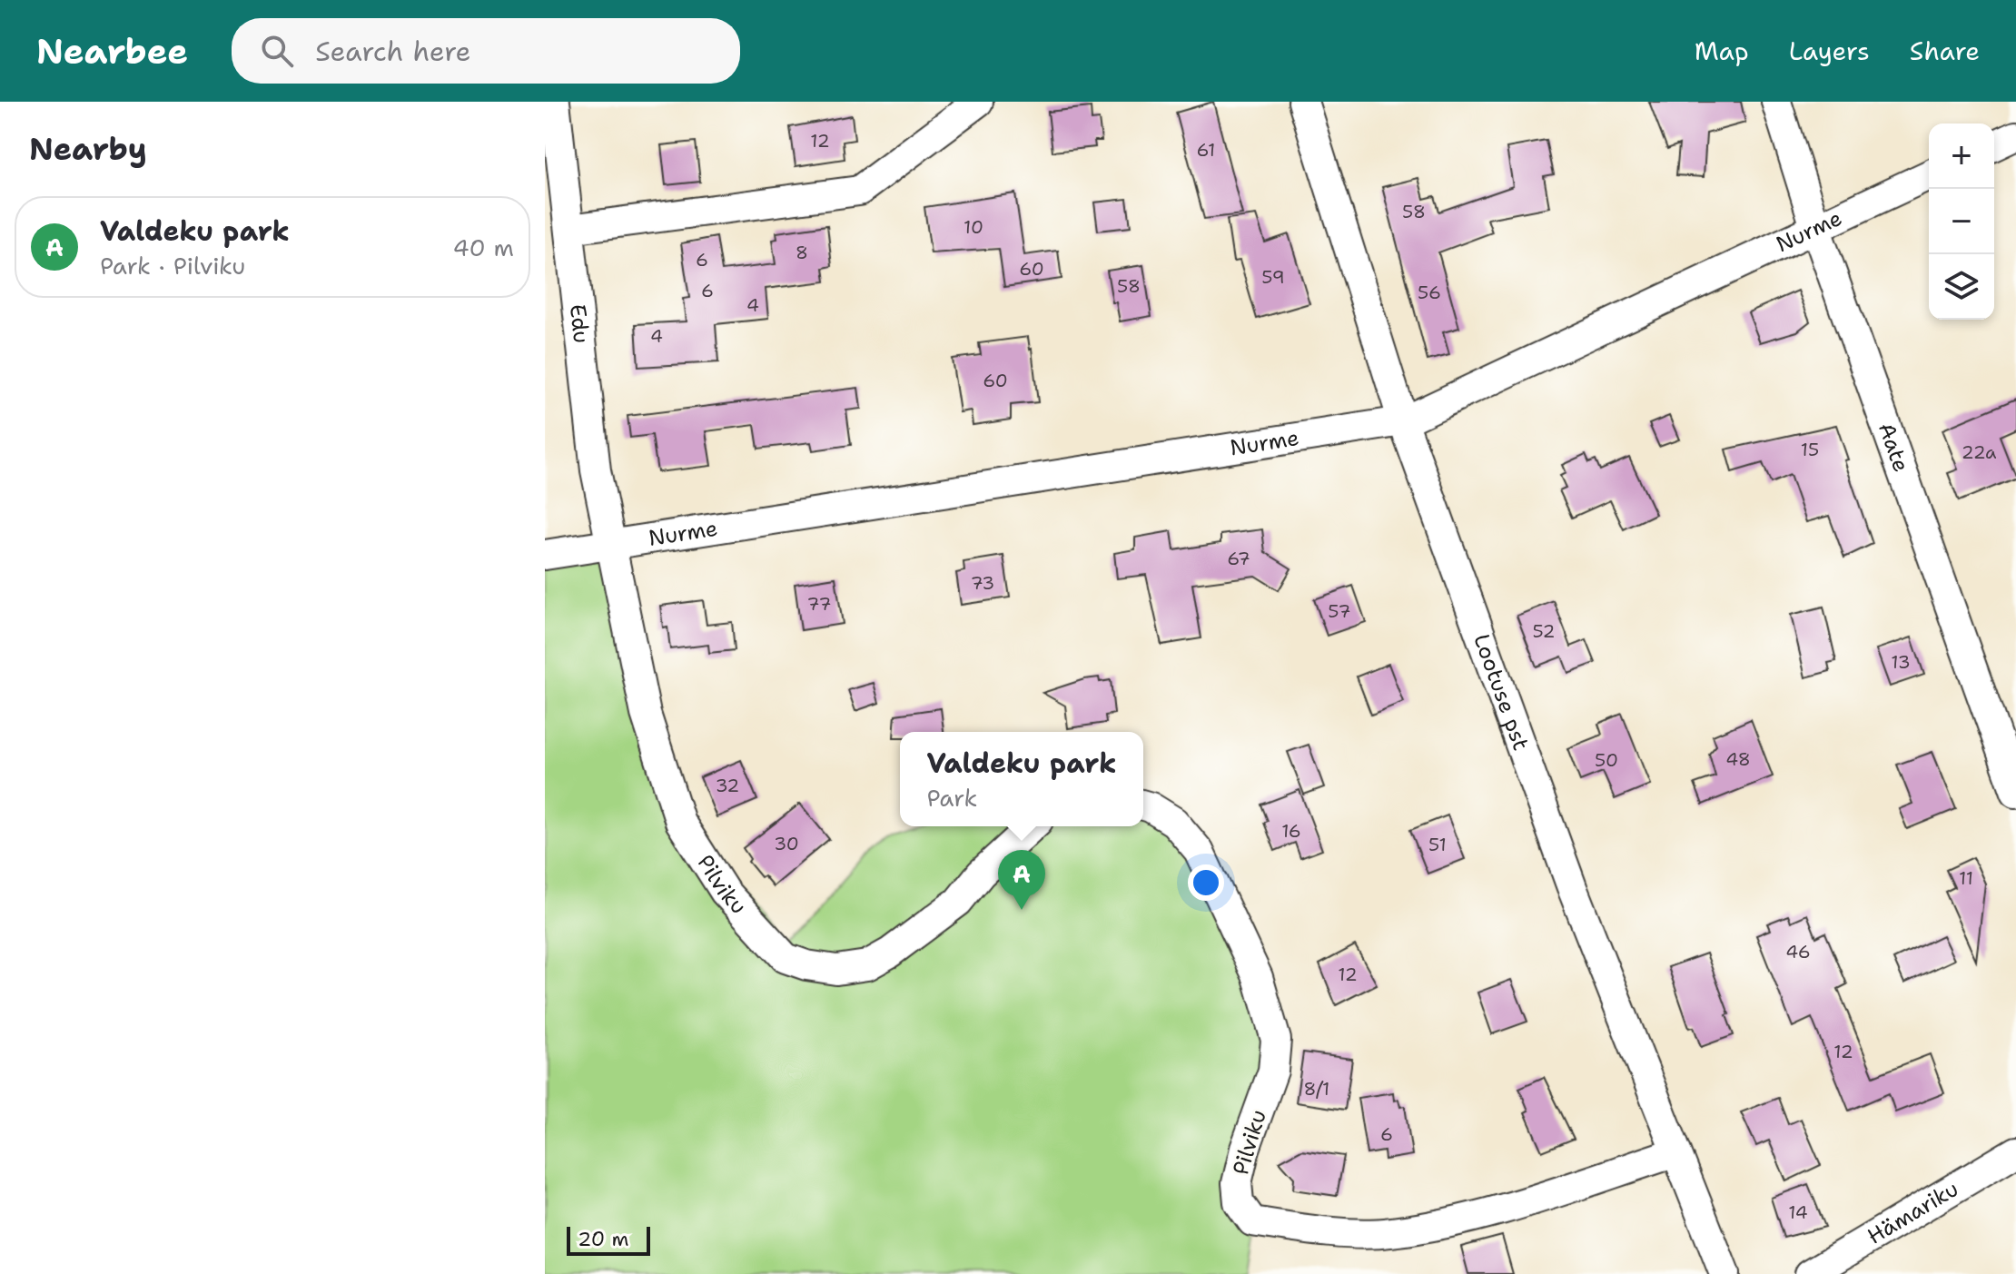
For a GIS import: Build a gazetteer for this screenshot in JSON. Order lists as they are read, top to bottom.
{
  "streets": {
    "street": [
      "Nurme",
      "Edu",
      "Aate",
      "Lootuse pst",
      "Pilviku",
      "Hämariku"
    ]
  },
  "crossings": [
    ["Nurme", "Edu"],
    ["Nurme", "Aate"],
    ["Nurme", "Lootuse pst"],
    ["Nurme", "Pilviku"],
    ["Edu", "Pilviku"],
    ["Lootuse pst", "Pilviku"]
  ],
  "house_numbers": [
    "12",
    "61",
    "58",
    "10",
    "8",
    "6",
    "60",
    "59",
    "58",
    "6",
    "56",
    "4",
    "4",
    "60",
    "15",
    "22a",
    "67",
    "73",
    "77",
    "57",
    "52",
    "13",
    "48",
    "50",
    "32",
    "16",
    "30",
    "51",
    "11",
    "46",
    "12",
    "12",
    "8/1",
    "6",
    "14"
  ],
  "scale_bar": "20 m",
  "page": {
    "header": "Nearbee",
    "search": "Search here",
    "nav": ["Map", "Layers", "Share"],
    "heading": "Nearby",
    "map_buttons": ["+", "−"],
    "list": [
      {
        "mark": "A",
        "name": "Valdeku park",
        "note": "Park · Pilviku",
        "value": "40 m"
      }
    ],
    "popup": ["Valdeku park", "Park"],
    "pins": "A",
    "scale": "20 m"
  }
}
